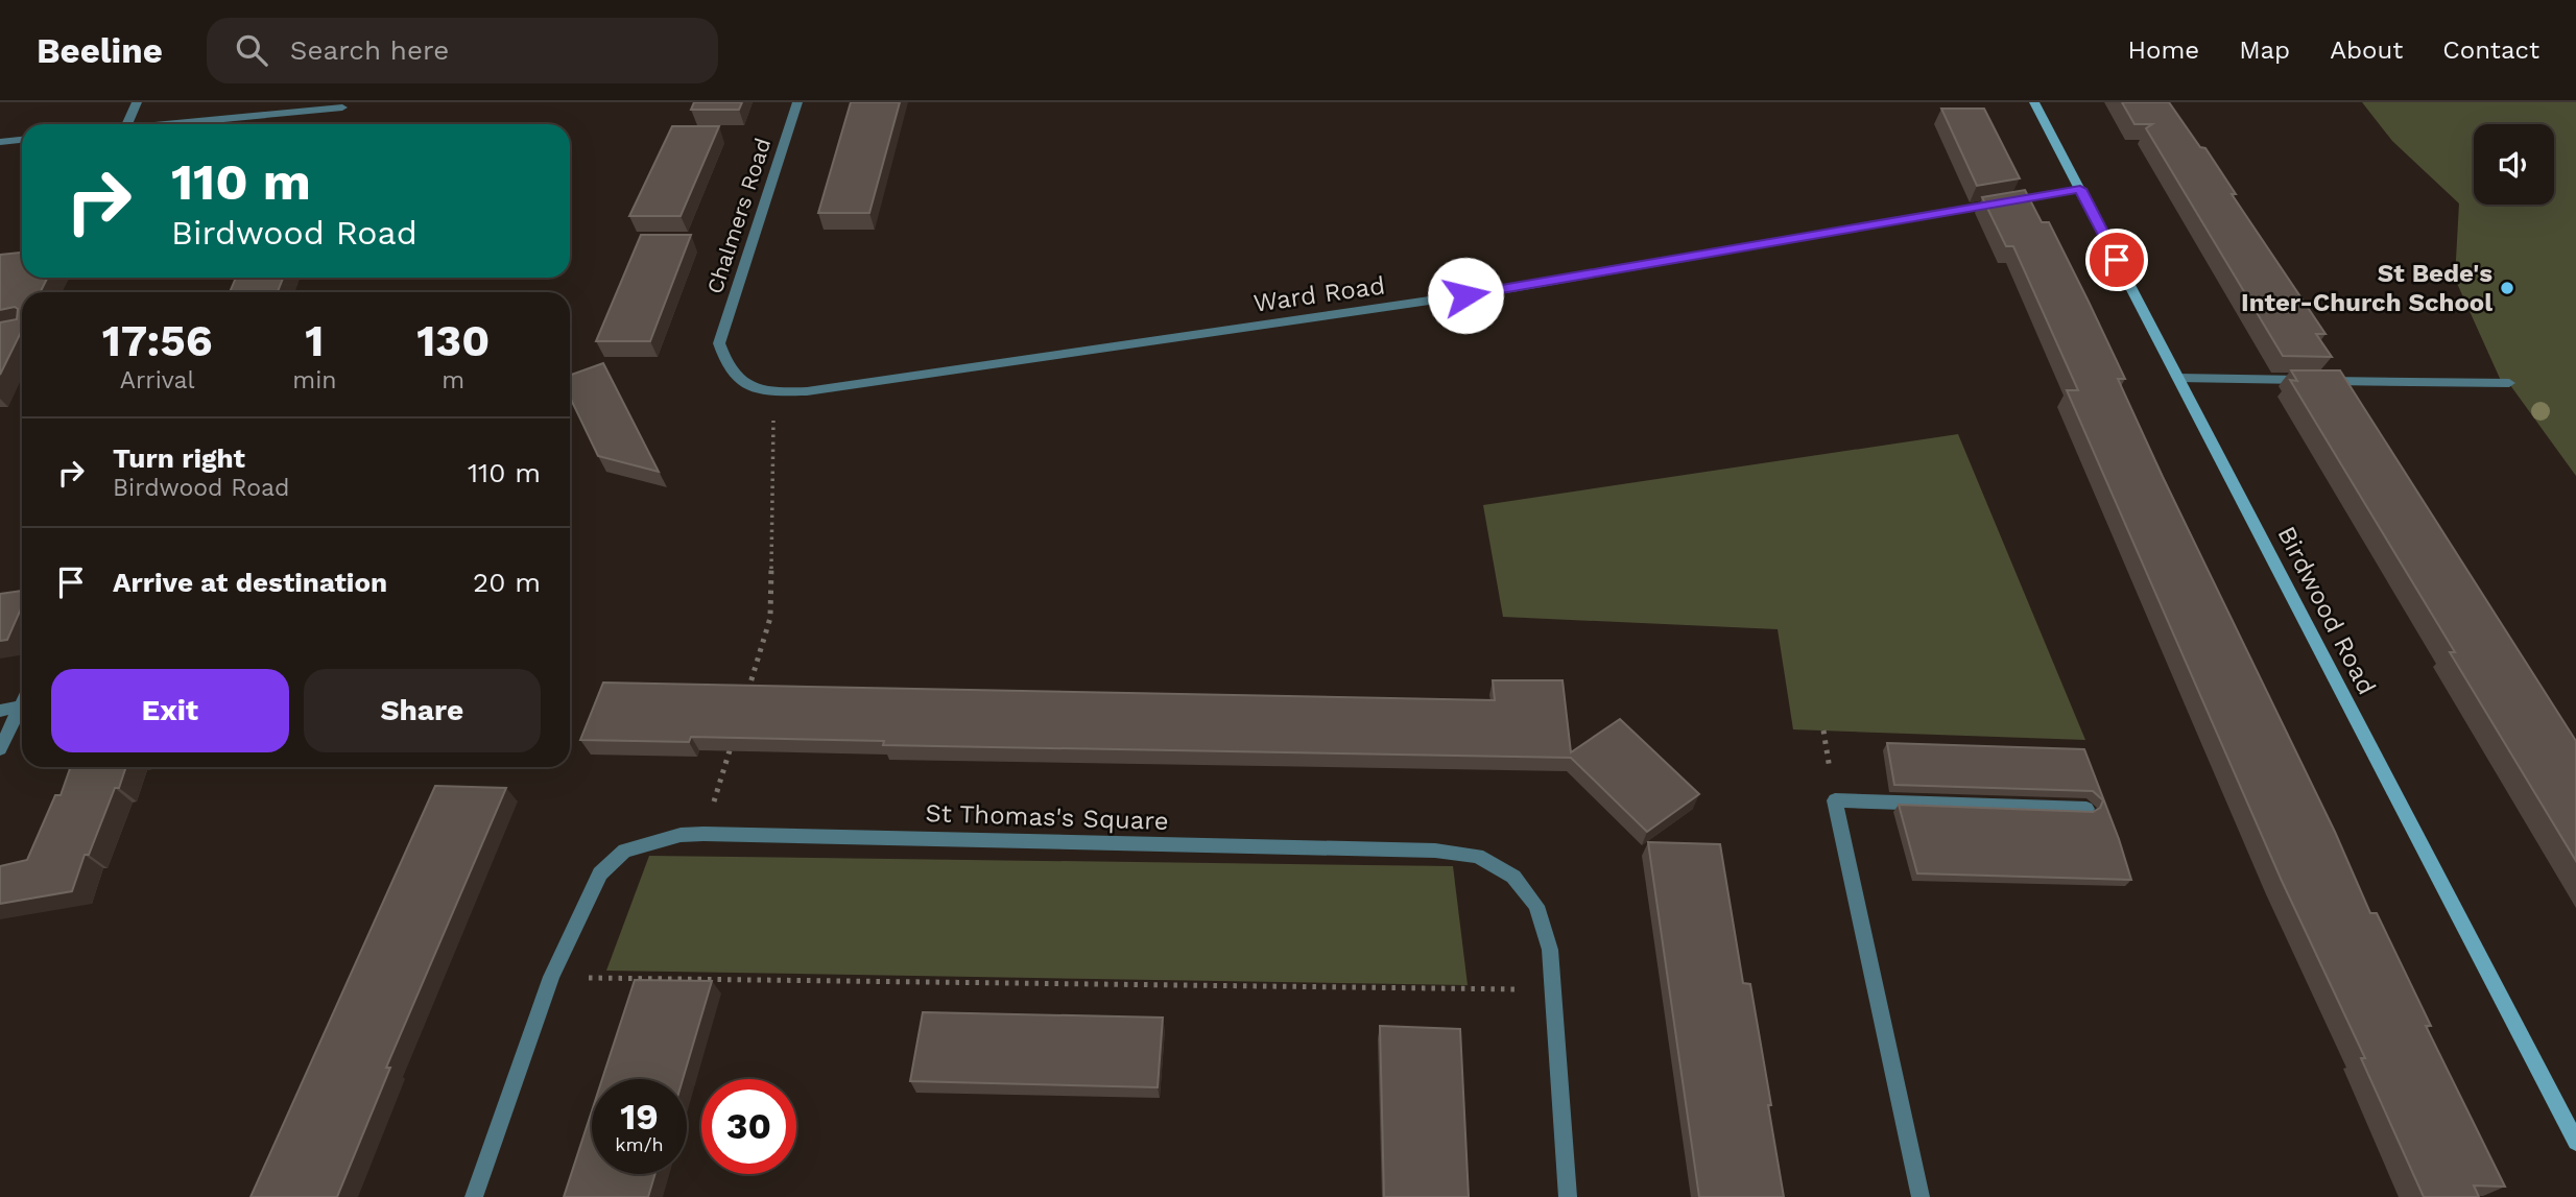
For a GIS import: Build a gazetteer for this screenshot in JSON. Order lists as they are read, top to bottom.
{
  "streets": {
    "street": [
      "Chalmers Road",
      "Ward Road",
      "Birdwood Road",
      "St Thomas's Square"
    ]
  },
  "crossings": [
    ["Chalmers Road", "Ward Road"],
    ["Ward Road", "Birdwood Road"]
  ],
  "places": ["St Bede's Inter-Church School"],
  "page": {
    "header": "Beeline",
    "search": "Search here",
    "nav": [
      "Home",
      "Map",
      "About",
      "Contact"
    ],
    "turn": ["110 m", "Birdwood Road"],
    "eta": [
      "17:56",
      "Arrival",
      "1",
      "min",
      "130",
      "m"
    ],
    "list": [
      {
        "name": "Turn right",
        "note": "Birdwood Road",
        "value": "110 m"
      },
      {
        "name": "Arrive at destination",
        "value": "20 m"
      }
    ],
    "buttons": ["Exit", "Share"],
    "speed": "19 km/h",
    "limit": "30"
  }
}
